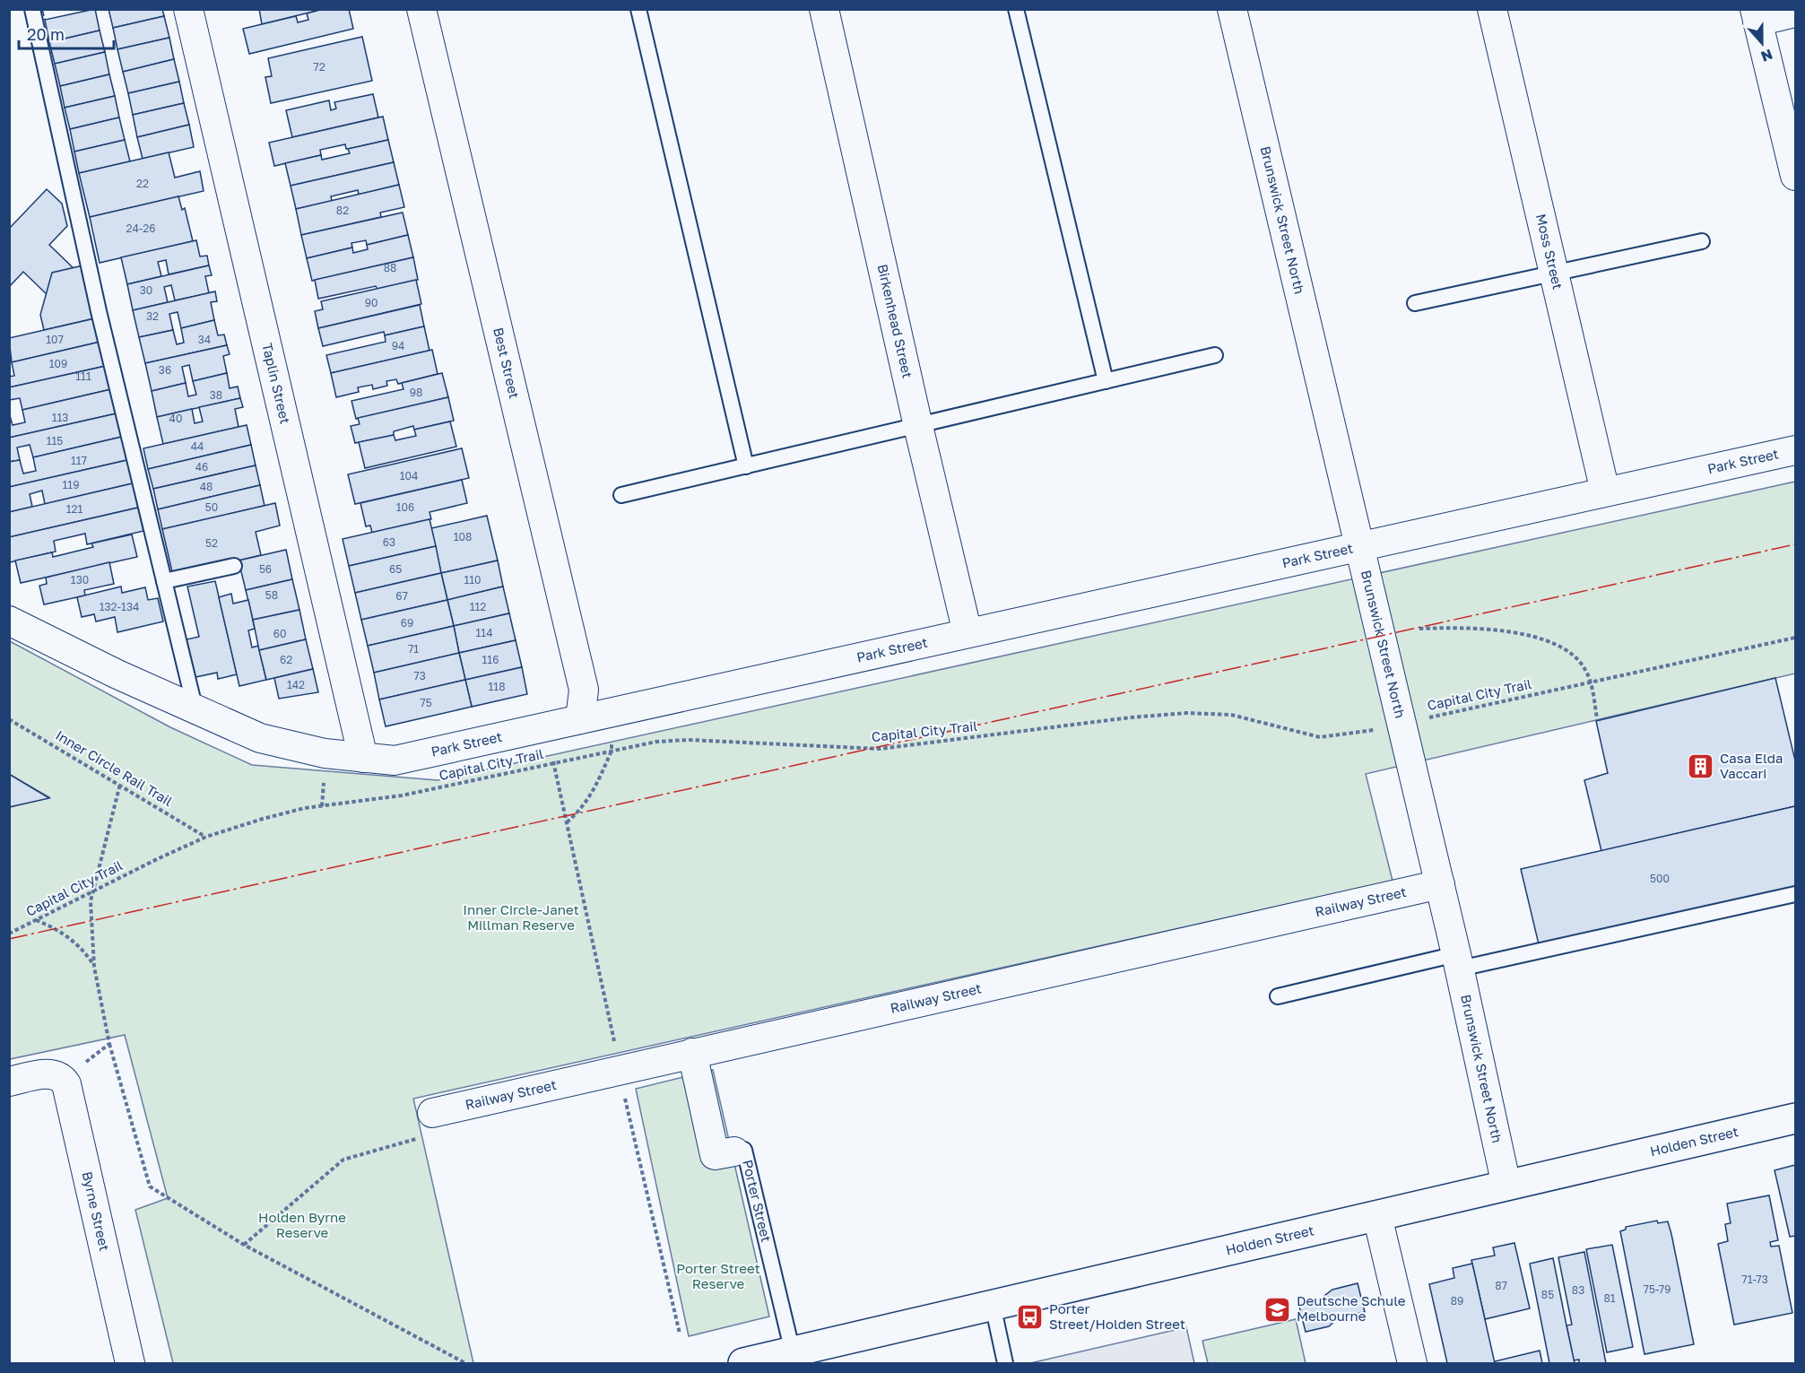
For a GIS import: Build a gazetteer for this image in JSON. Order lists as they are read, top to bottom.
{
  "streets": {
    "main road": ["Holden Street"],
    "street": [
      "Brunswick Street North",
      "Moss Street",
      "Birkenhead Street",
      "Best Street",
      "Taplin Street",
      "Park Street",
      "Railway Street",
      "Porter Street",
      "Byrne Street"
    ],
    "path": ["Capital City Trail", "Inner Circle Rail Trail"]
  },
  "crossings": [
    ["Brunswick Street North", "Park Street"],
    ["Brunswick Street North", "Capital City Trail"],
    ["Brunswick Street North", "Railway Street"],
    ["Brunswick Street North", "Holden Street"],
    ["Moss Street", "Park Street"],
    ["Birkenhead Street", "Park Street"],
    ["Best Street", "Park Street"],
    ["Taplin Street", "Park Street"],
    ["Capital City Trail", "Inner Circle Rail Trail"],
    ["Railway Street", "Porter Street"],
    ["Holden Street", "Porter Street"]
  ],
  "parks": ["Inner Circle-Janet Millman Reserve", "Holden Byrne Reserve", "Porter Street Reserve"],
  "places": {
    "building": ["Casa Elda Vaccari"],
    "school or university": ["Deutsche Schule Melbourne"],
    "bus stop": ["Porter Street/Holden Street"]
  },
  "house_numbers": [
    "72",
    "22",
    "82",
    "24-26",
    "88",
    "30",
    "90",
    "32",
    "107",
    "34",
    "94",
    "109",
    "36",
    "111",
    "98",
    "38",
    "113",
    "40",
    "115",
    "44",
    "117",
    "46",
    "104",
    "119",
    "48",
    "50",
    "106",
    "121",
    "108",
    "63",
    "52",
    "56",
    "65",
    "130",
    "110",
    "58",
    "67",
    "132-134",
    "112",
    "69",
    "114",
    "60",
    "71",
    "62",
    "116",
    "73",
    "142",
    "118",
    "75",
    "500",
    "71-73",
    "87",
    "75-79",
    "83",
    "85",
    "81",
    "89"
  ],
  "scale_bar": "20 m",
  "north": "bottom"
}
